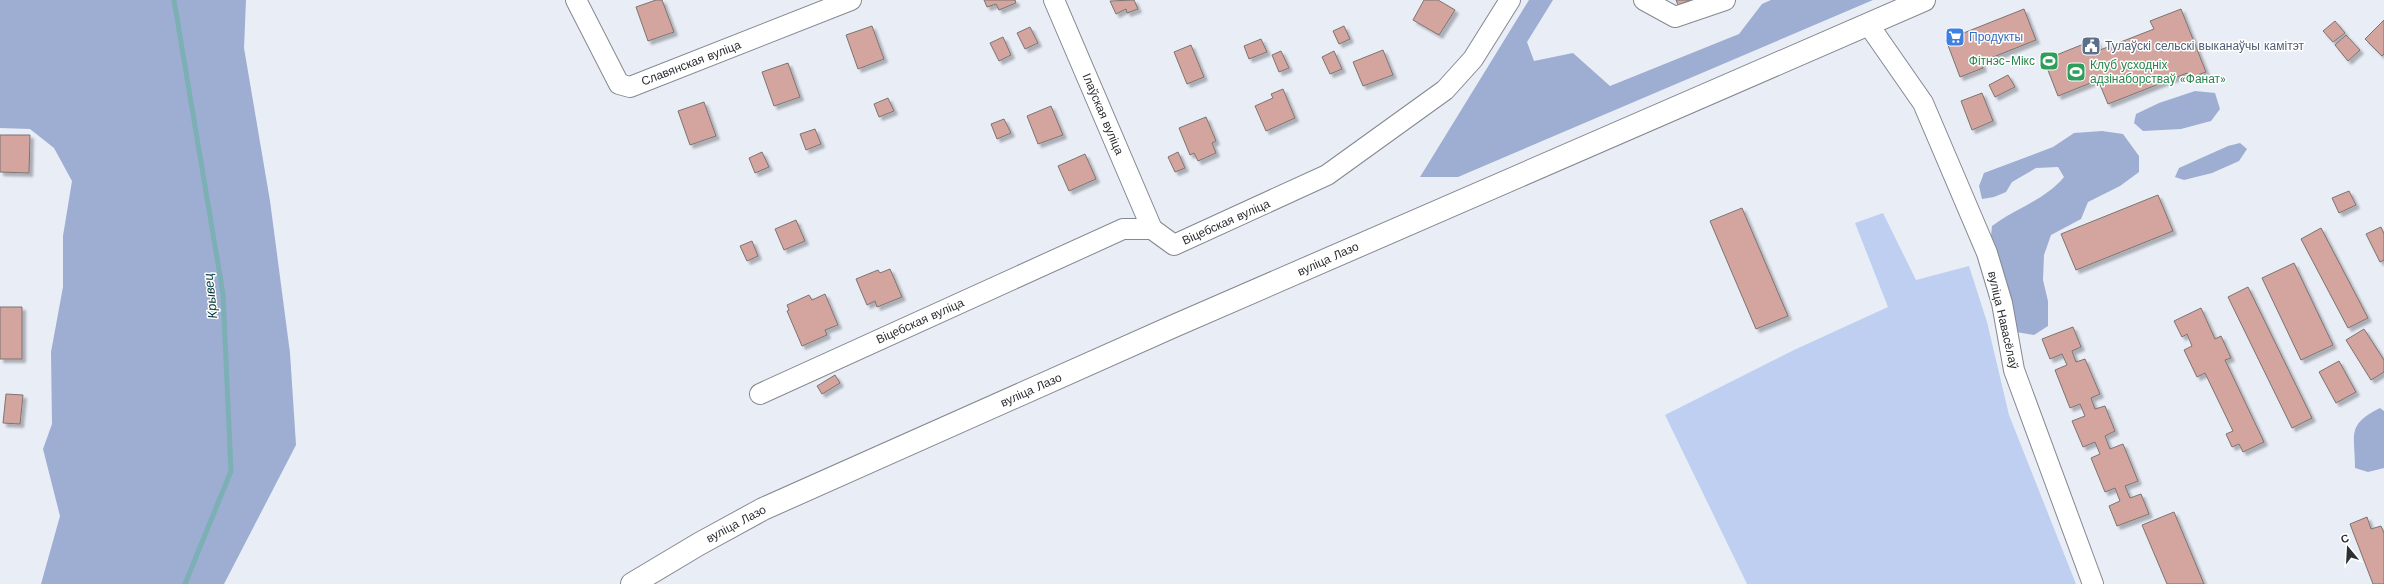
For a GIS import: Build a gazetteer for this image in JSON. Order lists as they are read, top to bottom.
{
  "streets": {
    "main road": ["вуліца Лазо"],
    "street": [
      "Славянская вуліца",
      "Ілаўская вуліца",
      "Віцебская вуліца",
      "вуліца Навасёлаў"
    ]
  },
  "crossings": [
    ["Ілаўская вуліца", "Віцебская вуліца"],
    ["вуліца Лазо", "вуліца Навасёлаў"]
  ],
  "water": ["Крывец"],
  "places": {
    "supermarket": ["Продукты"],
    "public building": ["Тулаўскі сельскі выканаўчы камітэт"],
    "sports": ["Фітнэс-Мікс", "Клуб усходніх адзінаборстваў «Фанат»"]
  },
  "north": "top"
}
